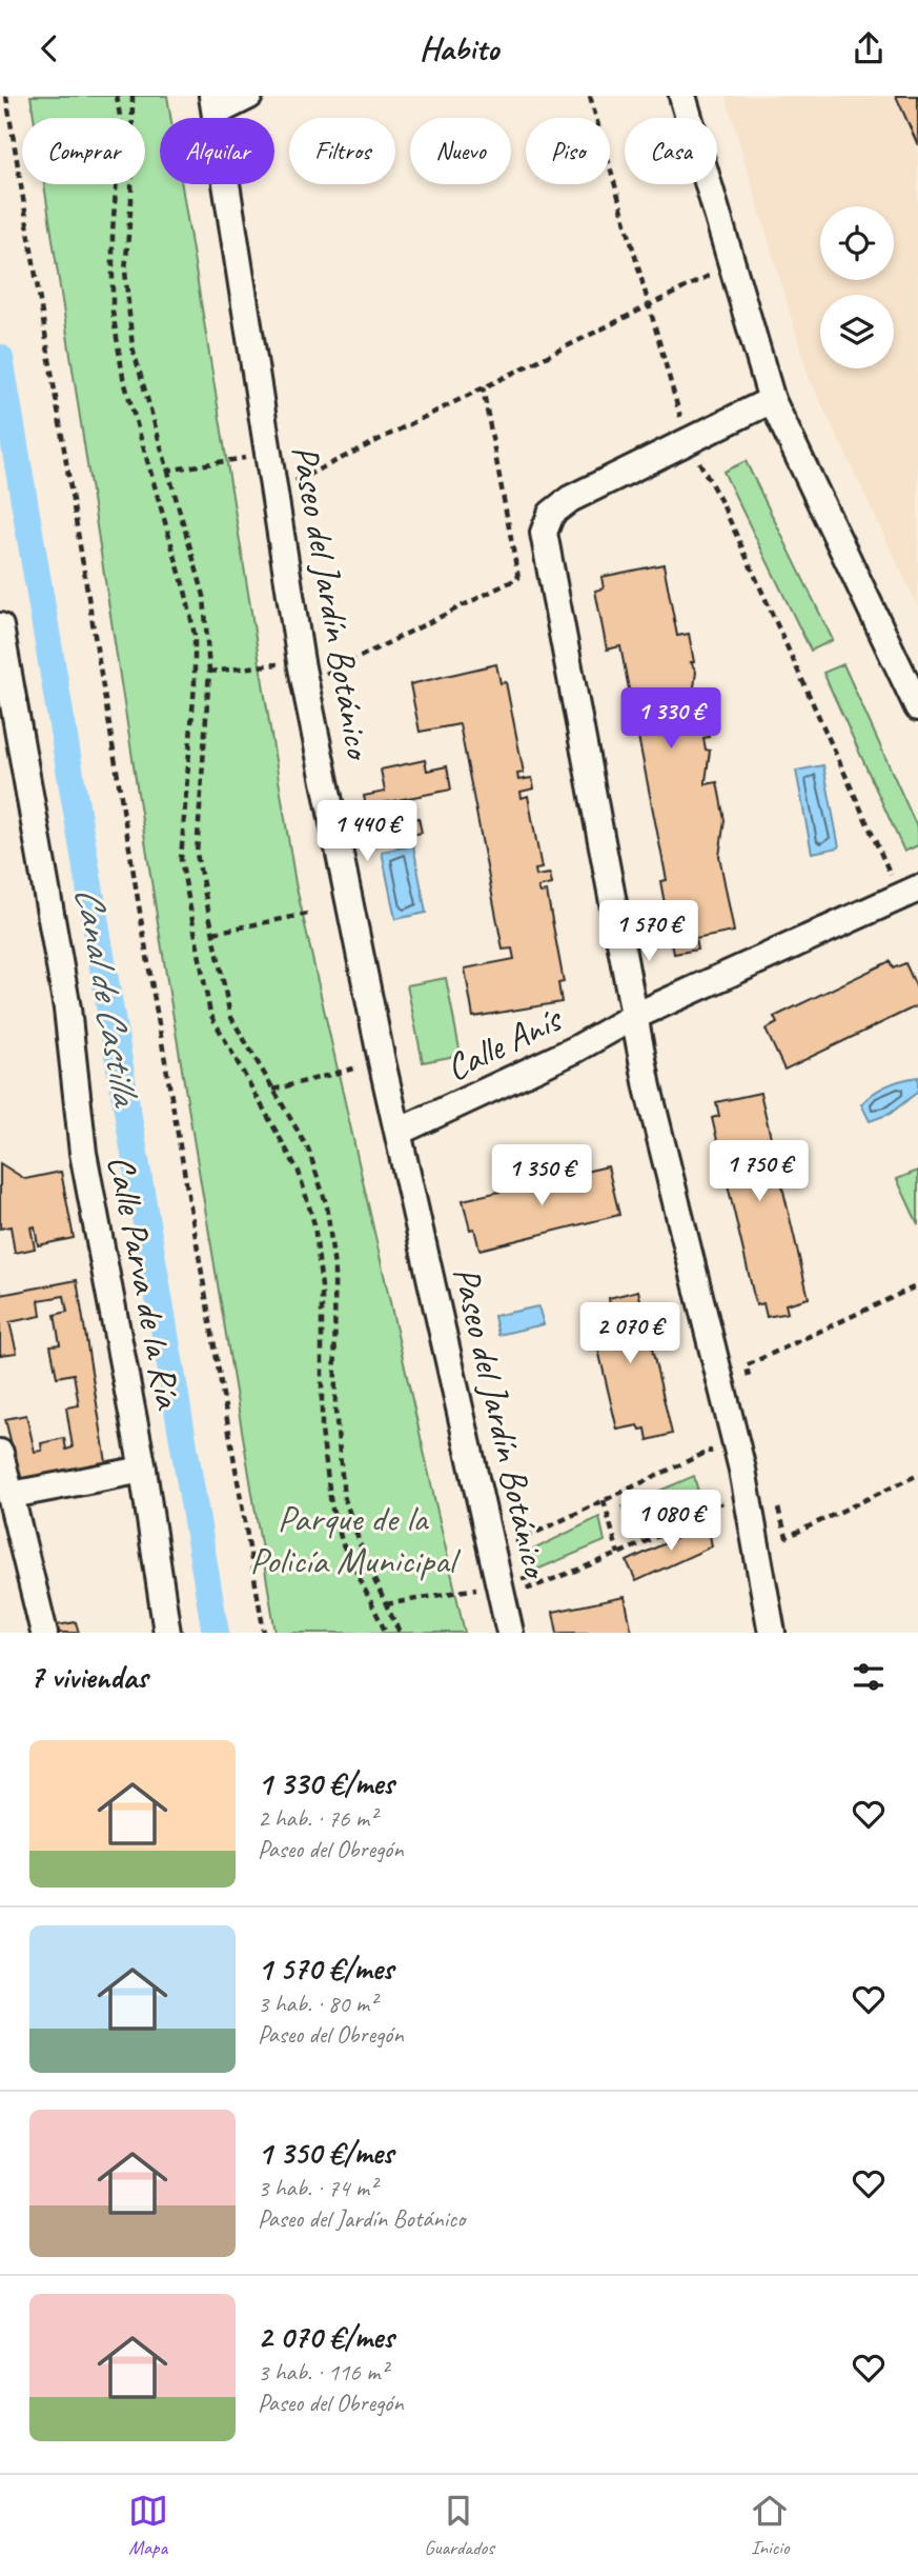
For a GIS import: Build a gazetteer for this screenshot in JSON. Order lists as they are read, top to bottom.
{
  "streets": {
    "street": ["Paseo del Jardín Botánico", "Calle Anís", "Calle Parva de la Ría"]
  },
  "crossings": [
    ["Paseo del Jardín Botánico", "Calle Anís"]
  ],
  "water": ["Canal de Castilla"],
  "parks": ["Parque de la Policía Municipal"],
  "page": {
    "header": "Habito",
    "chip": [
      "Comprar",
      "Alquilar",
      "Filtros",
      "Nuevo",
      "Piso",
      "Casa"
    ],
    "price": [
      "1 330 €",
      "1 440 €",
      "1 570 €",
      "1 750 €",
      "1 350 €",
      "2 070 €",
      "1 080 €"
    ],
    "heading": "7 viviendas",
    "list": [
      {
        "name": "1 330 €/mes",
        "note": "2 hab. · 76 m² · Paseo del Obregón"
      },
      {
        "name": "1 570 €/mes",
        "note": "3 hab. · 80 m² · Paseo del Obregón"
      },
      {
        "name": "1 350 €/mes",
        "note": "3 hab. · 74 m² · Paseo del Jardín Botánico"
      },
      {
        "name": "2 070 €/mes",
        "note": "3 hab. · 116 m² · Paseo del Obregón"
      }
    ],
    "tabs": ["Mapa", "Guardados", "Inicio"]
  }
}
